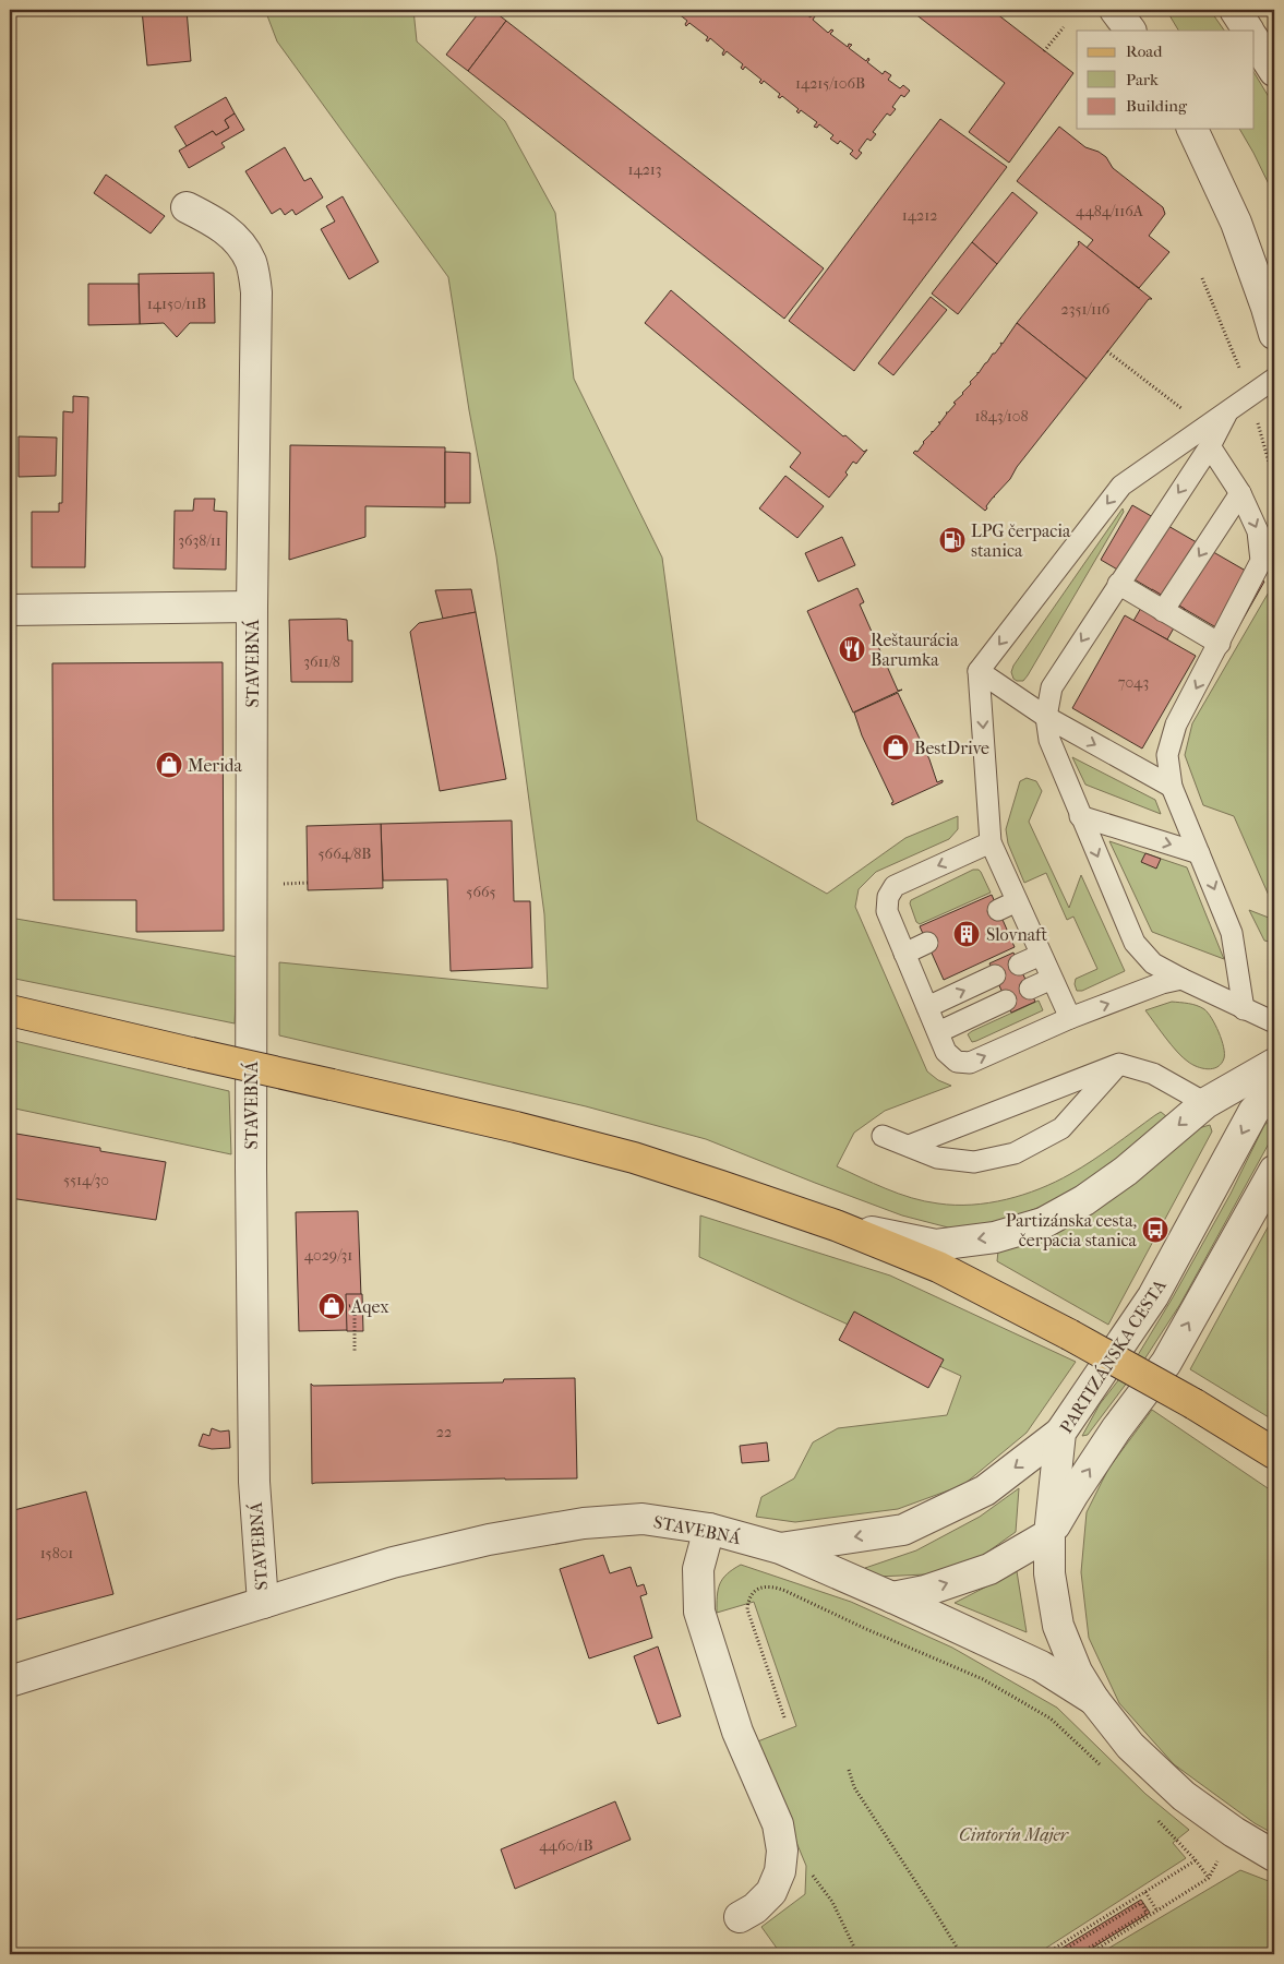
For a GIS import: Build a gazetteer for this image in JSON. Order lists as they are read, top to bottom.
{
  "streets": {
    "street": ["STAVEBNÁ", "PARTIZÁNSKA CESTA"]
  },
  "crossings": [
    ["STAVEBNÁ", "PARTIZÁNSKA CESTA"]
  ],
  "parks": ["Cintorín Majer"],
  "places": {
    "fuel station": ["LPG čerpacia stanica"],
    "restaurant": ["Reštaurácia Barumka"],
    "shop": ["BestDrive", "Merida", "Aqex"],
    "building": ["Slovnaft"],
    "bus stop": ["Partizánska cesta, čerpacia stanica"]
  },
  "house_numbers": [
    "14215/106B",
    "14213",
    "4484/116A",
    "14212",
    "14150/11B",
    "2351/116",
    "1843/108",
    "3638/11",
    "3611/8",
    "7043",
    "5664/8B",
    "5665",
    "5514/30",
    "4029/31",
    "22",
    "15801",
    "4460/1B"
  ],
  "legend": ["Road", "Park", "Building"]
}
